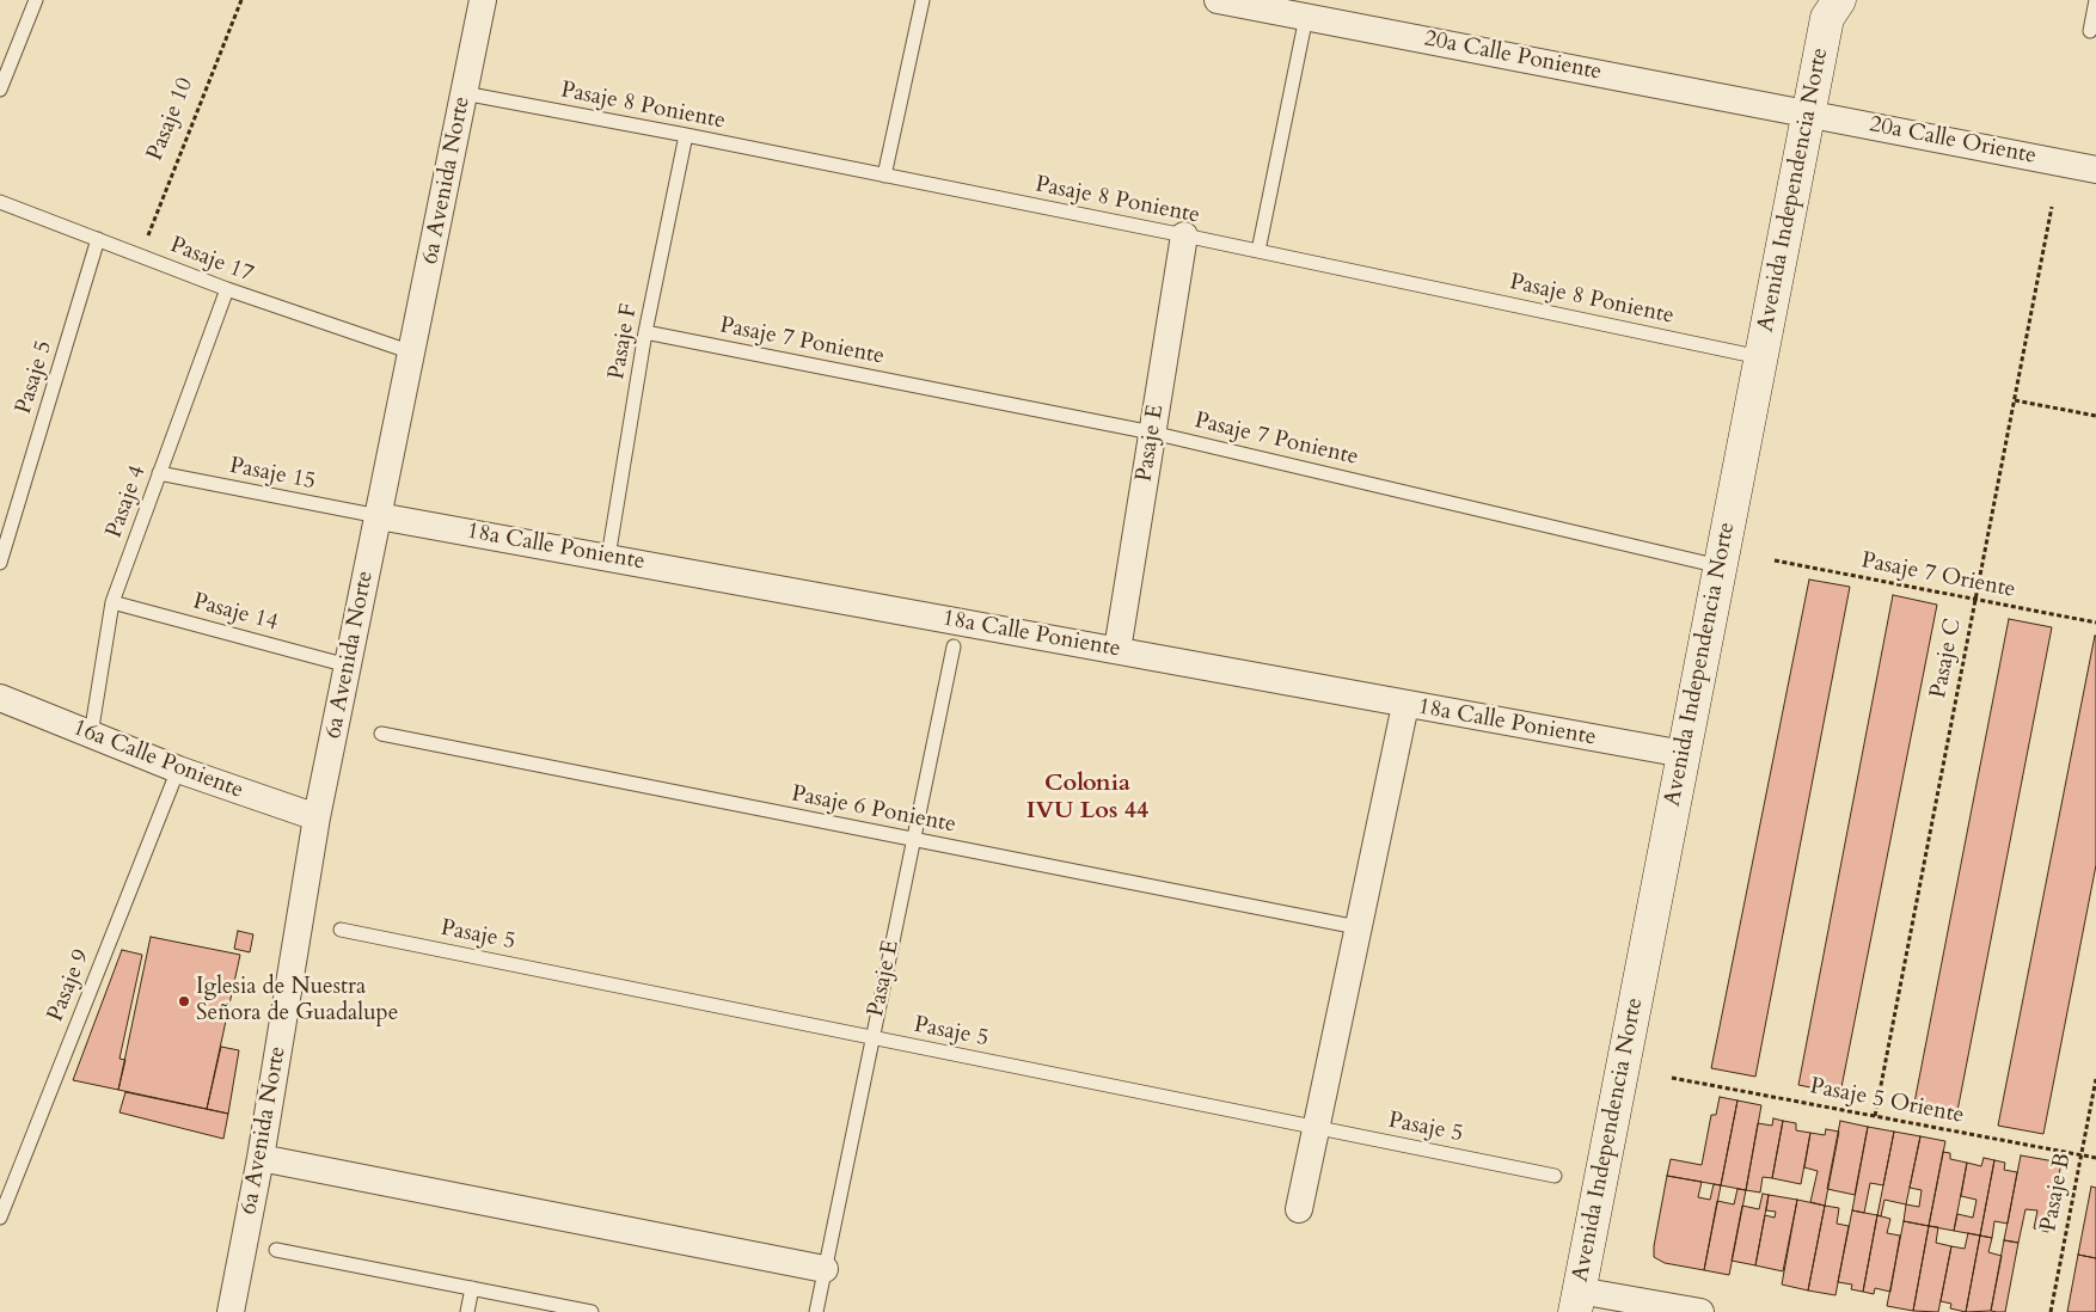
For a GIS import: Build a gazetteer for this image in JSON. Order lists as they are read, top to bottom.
{
  "streets": {
    "street": [
      "20a Calle Poniente",
      "20a Calle Oriente",
      "6a Avenida Norte",
      "Avenida Independencia Norte",
      "Pasaje E",
      "18a Calle Poniente",
      "16a Calle Poniente"
    ],
    "lane": [
      "Pasaje 8 Poniente",
      "Pasaje 17",
      "Pasaje F",
      "Pasaje 7 Poniente",
      "Pasaje 5",
      "Pasaje 15",
      "Pasaje 4",
      "Pasaje 14",
      "Pasaje 6 Poniente",
      "Pasaje 9"
    ],
    "path": [
      "Pasaje 10",
      "Pasaje 7 Oriente",
      "Pasaje C",
      "Pasaje 5 Oriente",
      "Pasaje B"
    ]
  },
  "crossings": [
    ["20a Calle Poniente", "20a Calle Oriente"],
    ["20a Calle Poniente", "Avenida Independencia Norte"],
    ["Pasaje 8 Poniente", "6a Avenida Norte"],
    ["Pasaje 8 Poniente", "Avenida Independencia Norte"],
    ["Pasaje 8 Poniente", "Pasaje F"],
    ["Pasaje 8 Poniente", "Pasaje E"],
    ["Pasaje 10", "Pasaje 17"],
    ["20a Calle Oriente", "Avenida Independencia Norte"],
    ["6a Avenida Norte", "Pasaje 17"],
    ["6a Avenida Norte", "Pasaje 15"],
    ["6a Avenida Norte", "18a Calle Poniente"],
    ["6a Avenida Norte", "Pasaje 14"],
    ["6a Avenida Norte", "16a Calle Poniente"],
    ["Avenida Independencia Norte", "Pasaje 7 Poniente"],
    ["Avenida Independencia Norte", "18a Calle Poniente"],
    ["Pasaje 17", "Pasaje 5"],
    ["Pasaje 17", "Pasaje 4"],
    ["Pasaje F", "Pasaje 7 Poniente"],
    ["Pasaje F", "18a Calle Poniente"],
    ["Pasaje 7 Poniente", "Pasaje E"],
    ["Pasaje 5", "Pasaje E"],
    ["Pasaje E", "18a Calle Poniente"],
    ["Pasaje E", "Pasaje 6 Poniente"],
    ["Pasaje 15", "Pasaje 4"],
    ["Pasaje 15", "18a Calle Poniente"],
    ["Pasaje 4", "Pasaje 14"],
    ["Pasaje 4", "16a Calle Poniente"],
    ["Pasaje 7 Oriente", "Pasaje C"],
    ["Pasaje C", "Pasaje 5 Oriente"],
    ["16a Calle Poniente", "Pasaje 9"],
    ["Pasaje 5 Oriente", "Pasaje B"]
  ],
  "districts": ["Colonia IVU Los 44"],
  "places": ["Iglesia de Nuestra Señora de Guadalupe"]
}
